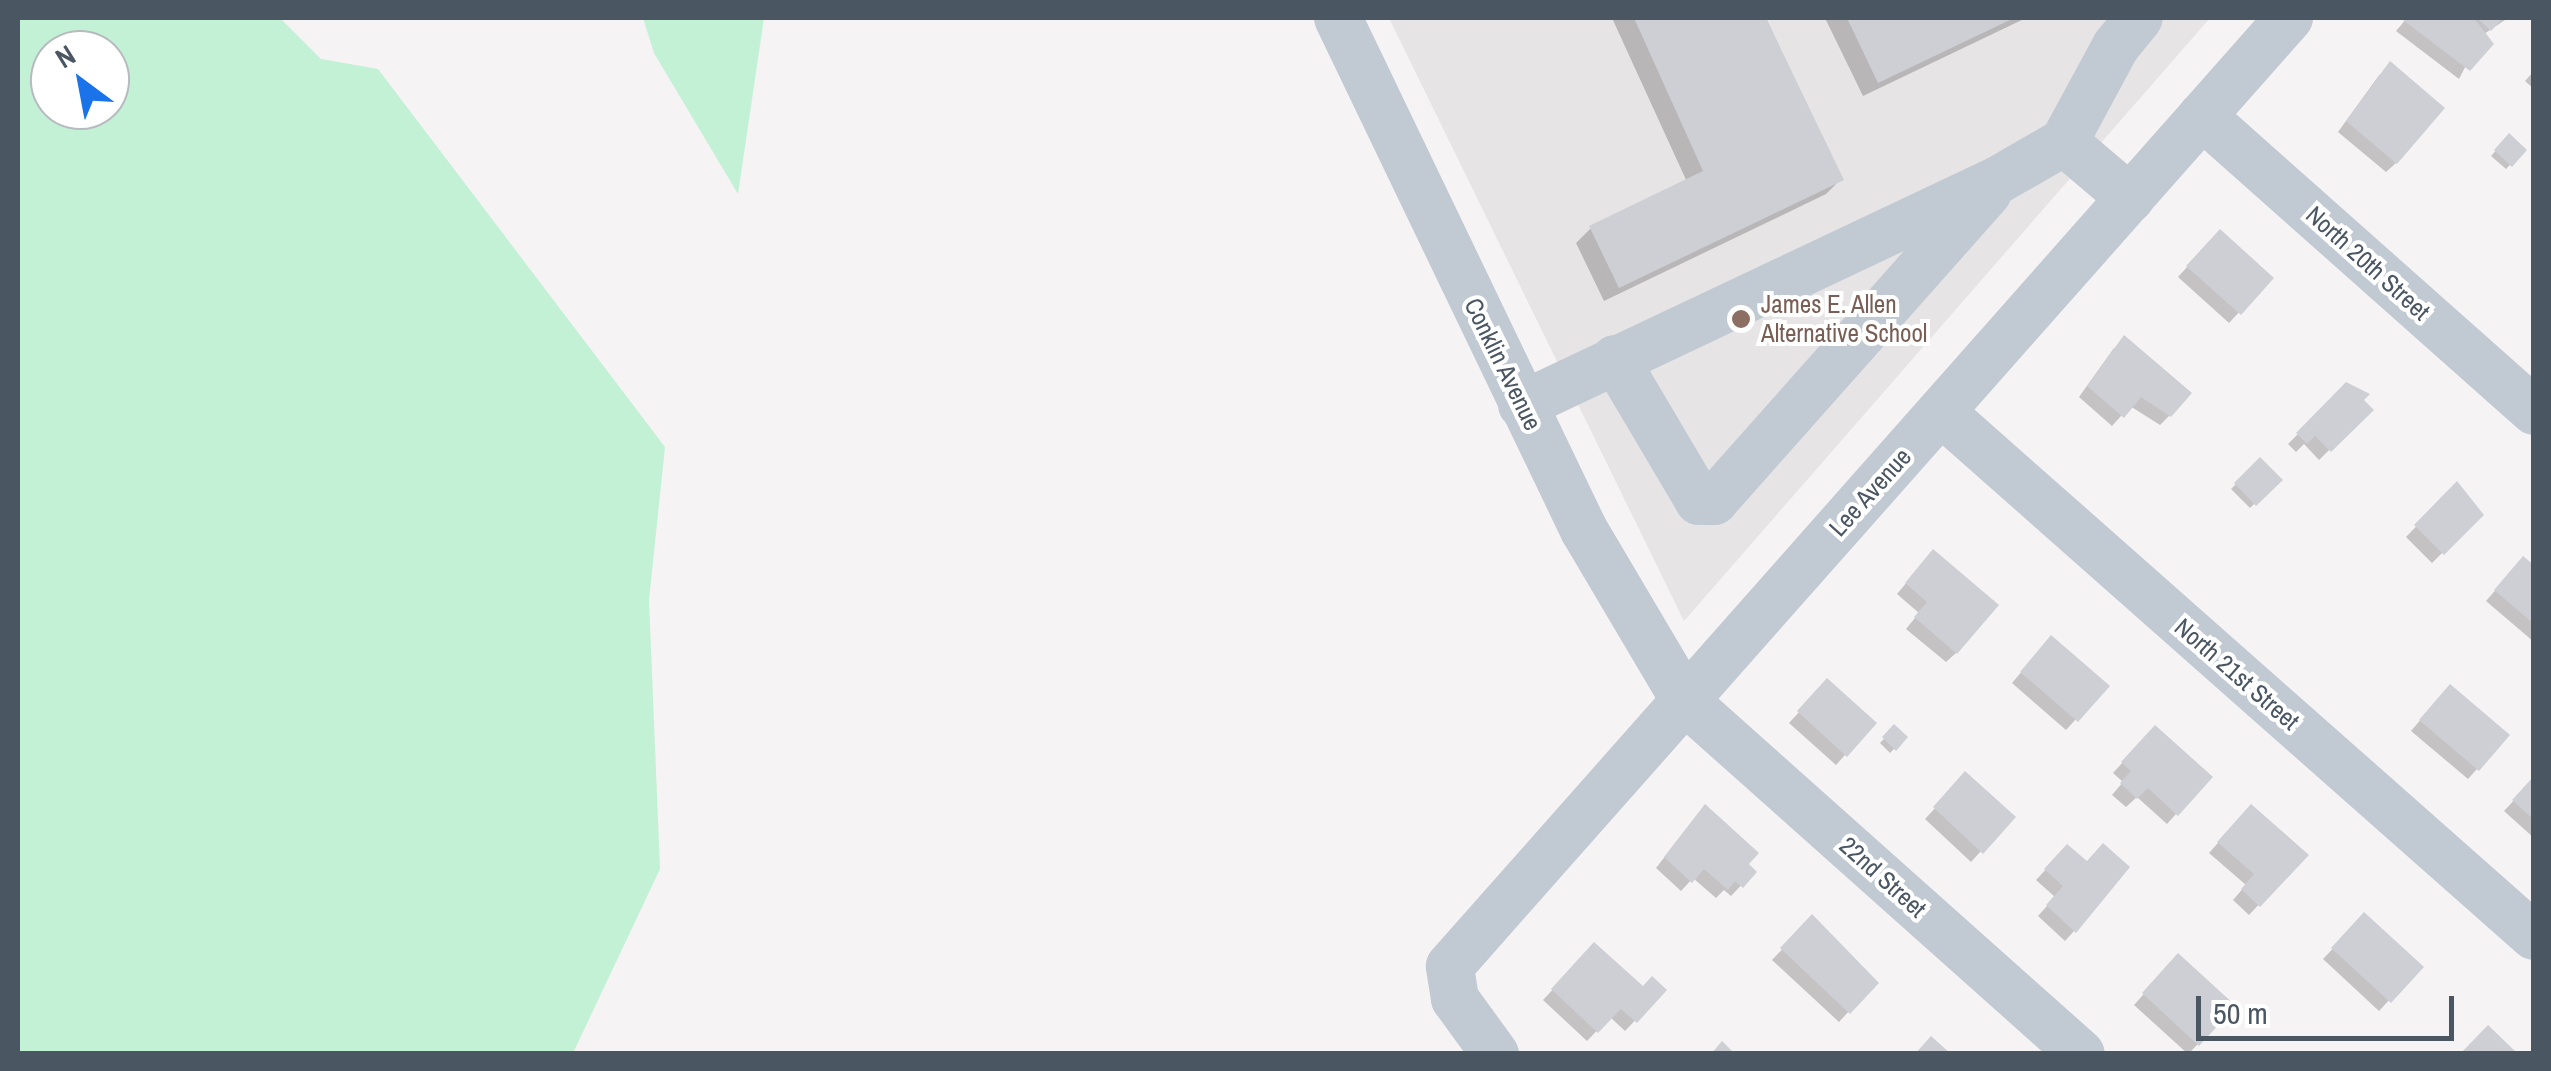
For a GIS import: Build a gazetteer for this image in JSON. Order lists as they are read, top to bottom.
{
  "streets": {
    "street": [
      "North 20th Street",
      "Conklin Avenue",
      "Lee Avenue",
      "North 21st Street",
      "22nd Street"
    ]
  },
  "crossings": [
    ["North 20th Street", "Lee Avenue"],
    ["Conklin Avenue", "Lee Avenue"],
    ["Conklin Avenue", "22nd Street"],
    ["Lee Avenue", "North 21st Street"],
    ["Lee Avenue", "22nd Street"]
  ],
  "places": ["James E. Allen Alternative School"],
  "scale_bar": "50 m",
  "north": "top left"
}
